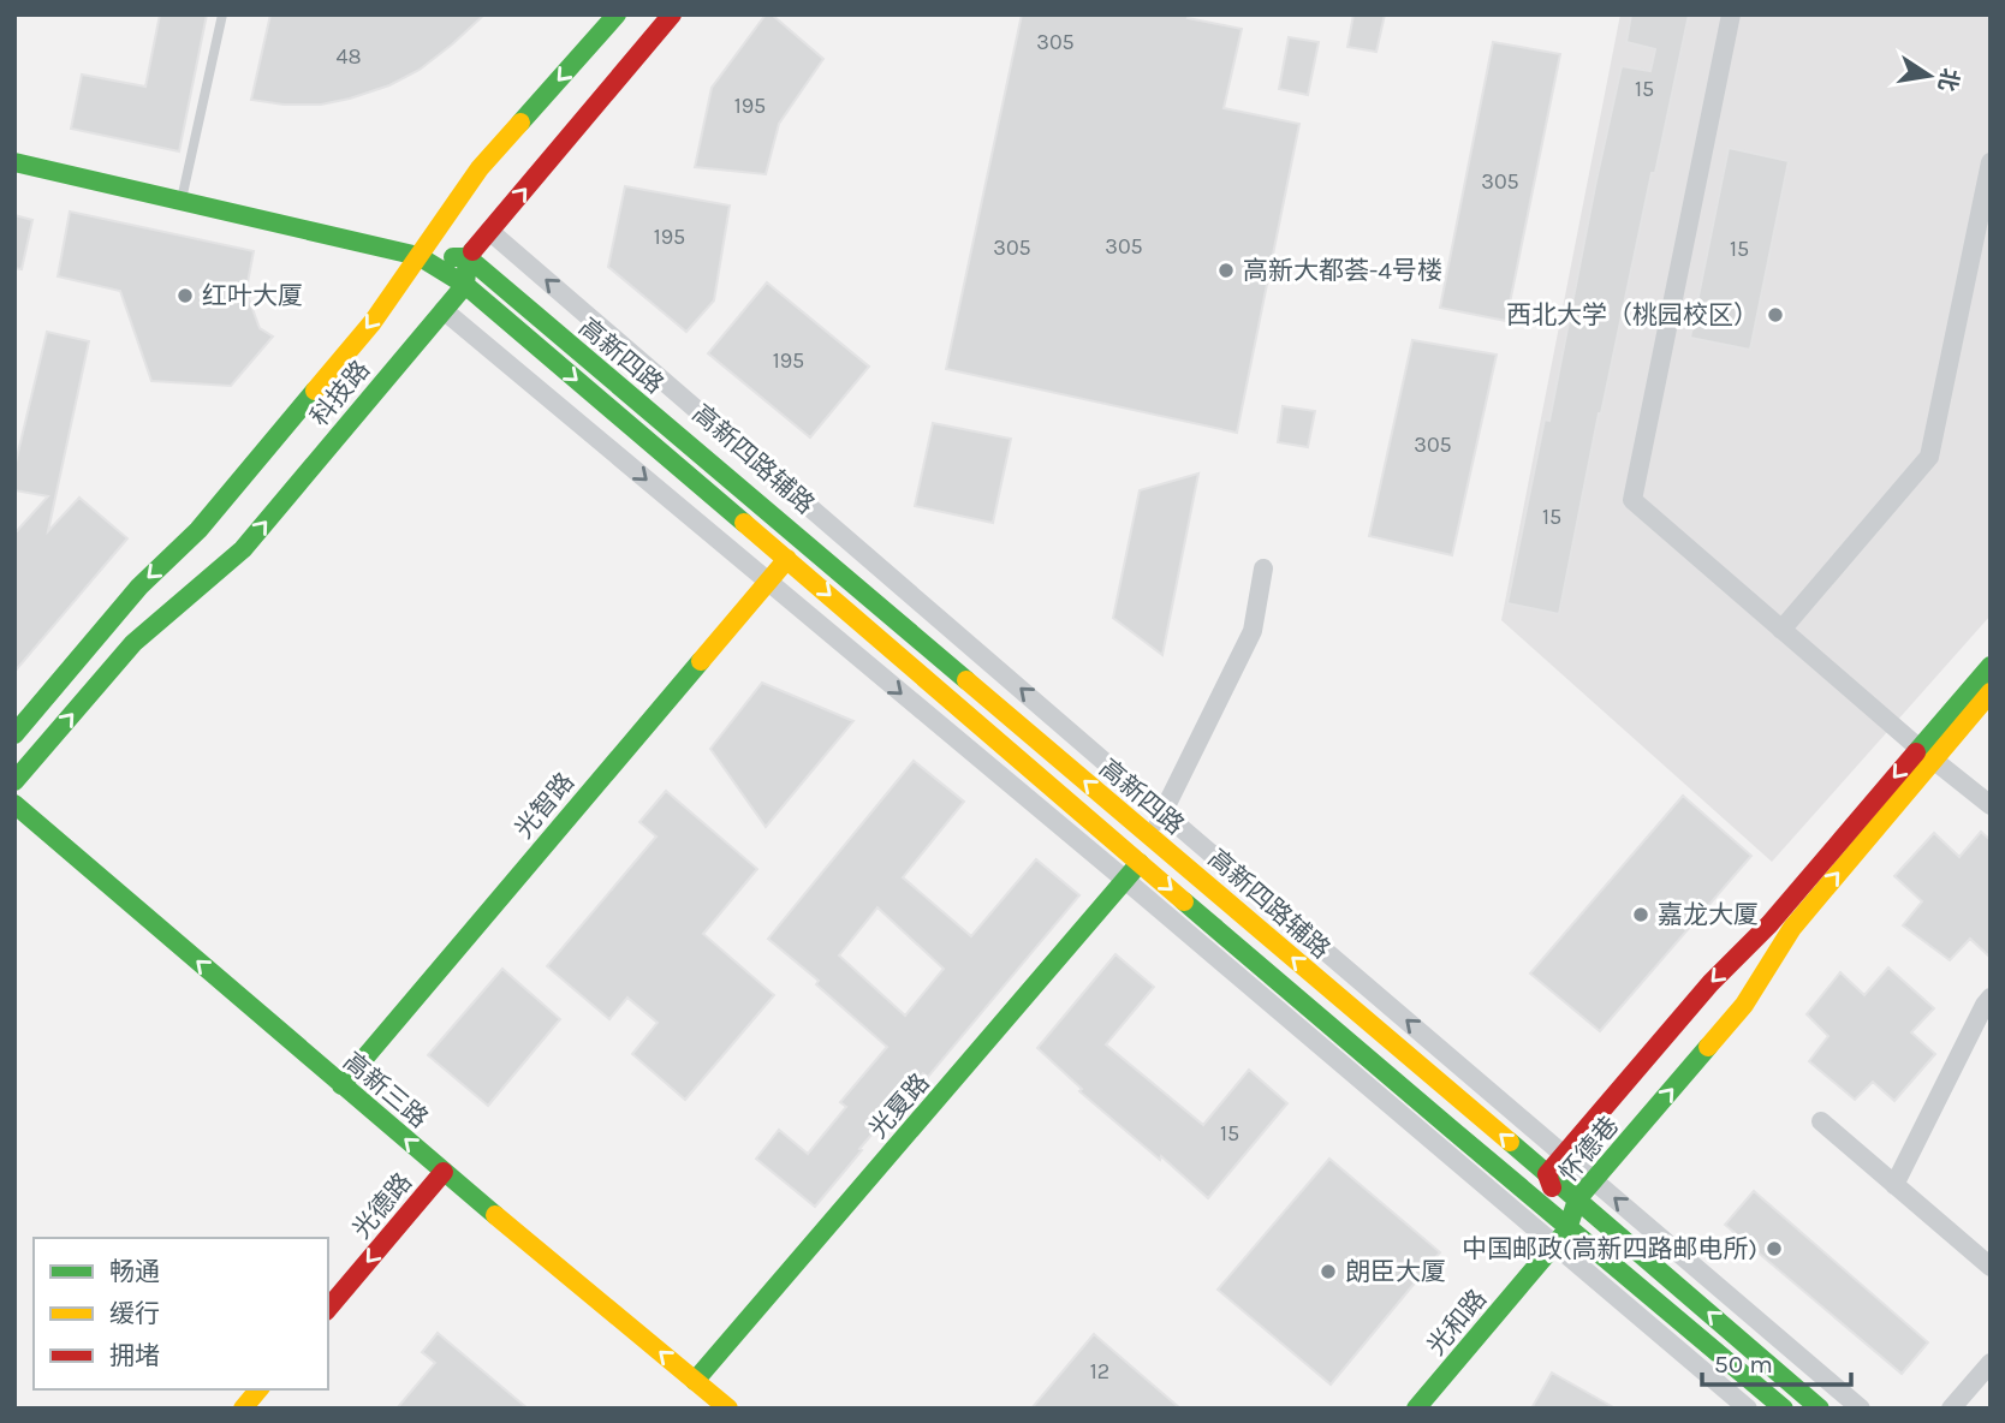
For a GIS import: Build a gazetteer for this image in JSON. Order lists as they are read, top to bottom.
{
  "streets": {
    "main road": [
      "高新四路",
      "科技路",
      "光智路",
      "高新三路",
      "光夏路",
      "怀德巷",
      "光德路",
      "光和路"
    ],
    "street": ["高新四路辅路"]
  },
  "crossings": [
    ["高新四路", "科技路"],
    ["高新四路", "光智路"],
    ["高新四路", "光夏路"],
    ["高新四路", "怀德巷"],
    ["高新四路", "光和路"],
    ["高新四路辅路", "怀德巷"],
    ["光智路", "高新三路"],
    ["高新三路", "光夏路"],
    ["高新三路", "光德路"],
    ["怀德巷", "光和路"]
  ],
  "one_way": ["高新三路", "光德路"],
  "places": [
    "高新大都荟-4号楼",
    "红叶大厦",
    "西北大学（桃园校区）",
    "嘉龙大厦",
    "中国邮政(高新四路邮电所)",
    "朗臣大厦"
  ],
  "house_numbers": [
    "305",
    "48",
    "15",
    "195",
    "305",
    "195",
    "305",
    "305",
    "15",
    "195",
    "305",
    "15",
    "15",
    "12"
  ],
  "legend": ["畅通", "缓行", "拥堵"],
  "scale_bar": "50 m",
  "north": "right"
}
